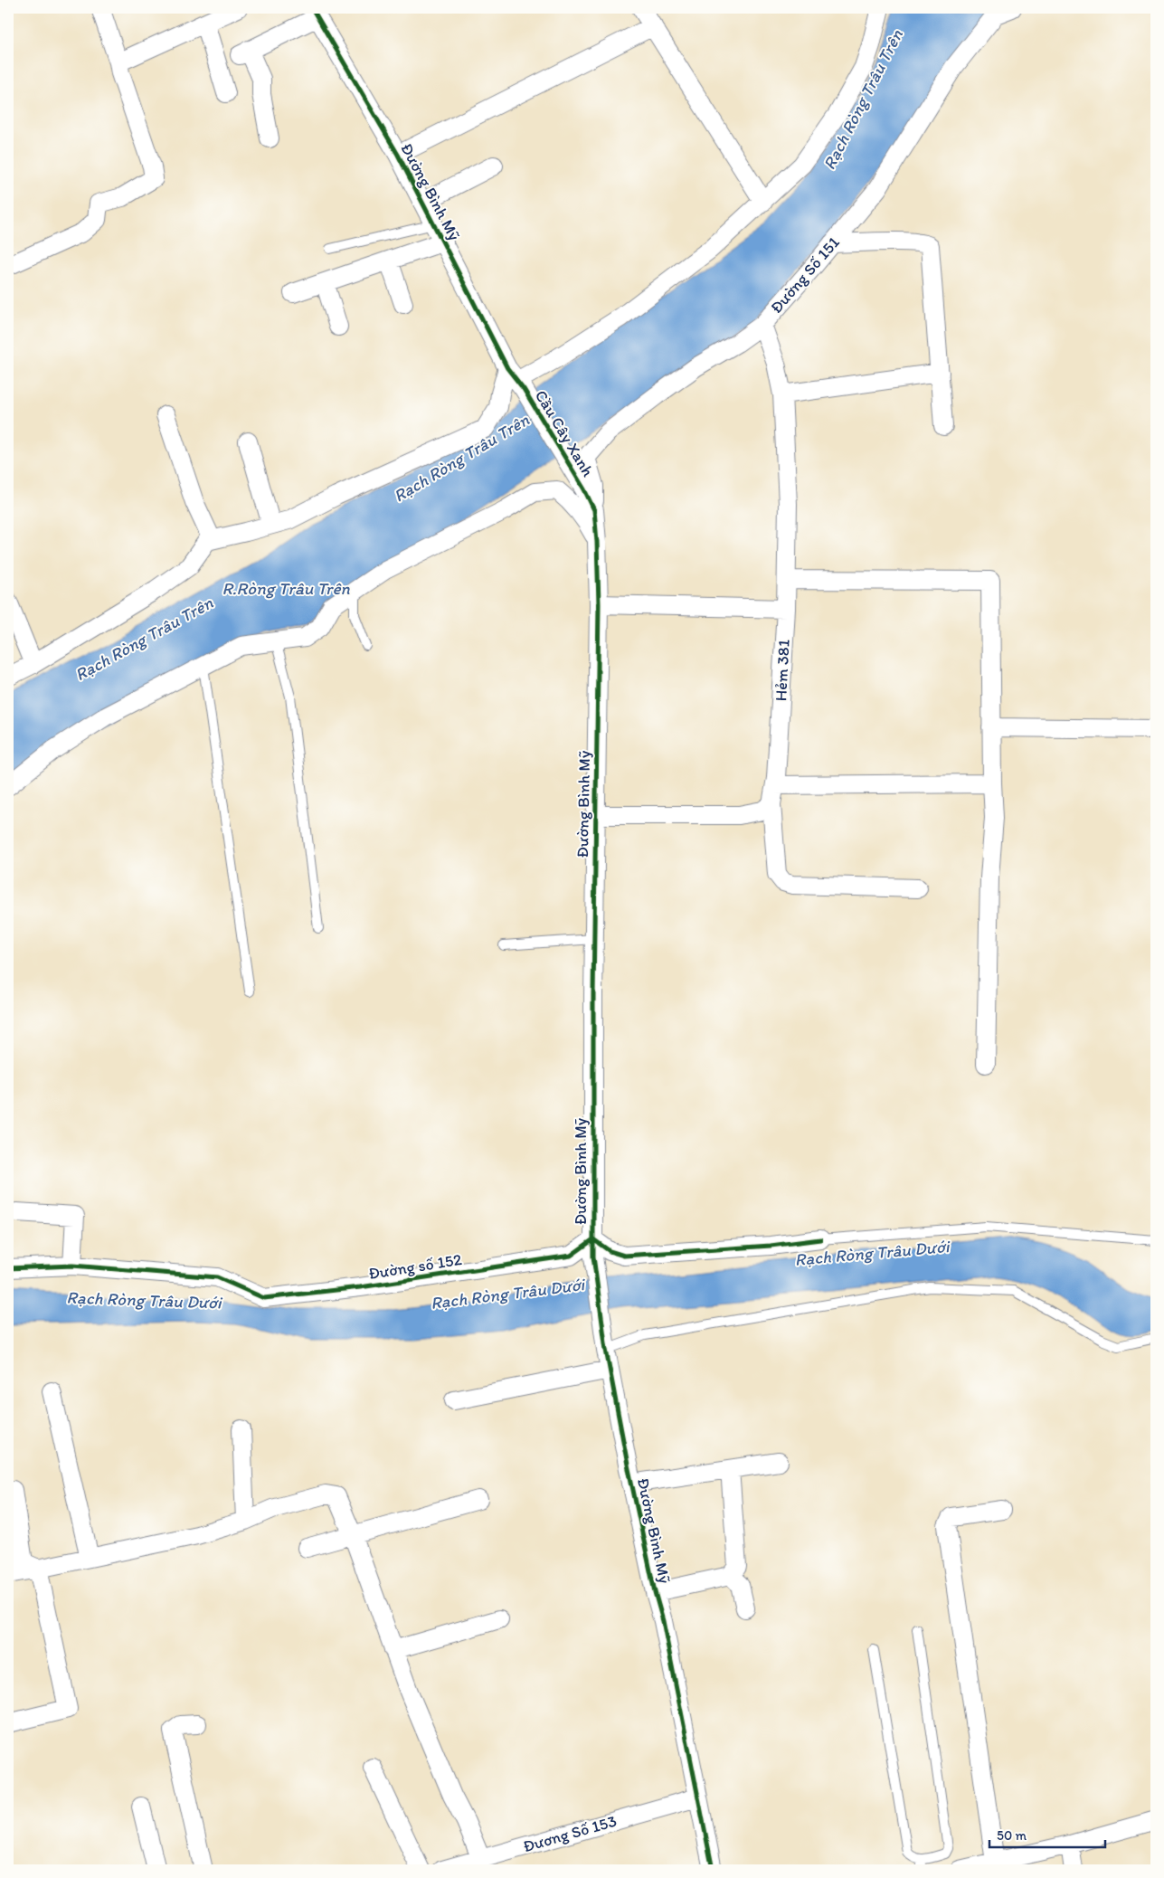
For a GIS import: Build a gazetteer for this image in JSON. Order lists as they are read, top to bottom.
{
  "streets": {
    "street": [
      "Đường Bình Mỹ",
      "Đường Số 151",
      "Cầu Cây Xanh",
      "Hẻm 381",
      "Đường số 152",
      "Đương Số 153"
    ]
  },
  "crossings": [
    ["Đường Bình Mỹ", "Đường Số 151"],
    ["Đường Bình Mỹ", "Cầu Cây Xanh"],
    ["Đường Bình Mỹ", "Đường số 152"],
    ["Đường Bình Mỹ", "Đương Số 153"],
    ["Đường Số 151", "Hẻm 381"]
  ],
  "water": ["Rạch Ròng Trâu Trên", "R.Ròng Trâu Trên", "Rạch Ròng Trâu Dưới"],
  "scale_bar": "50 m"
}
